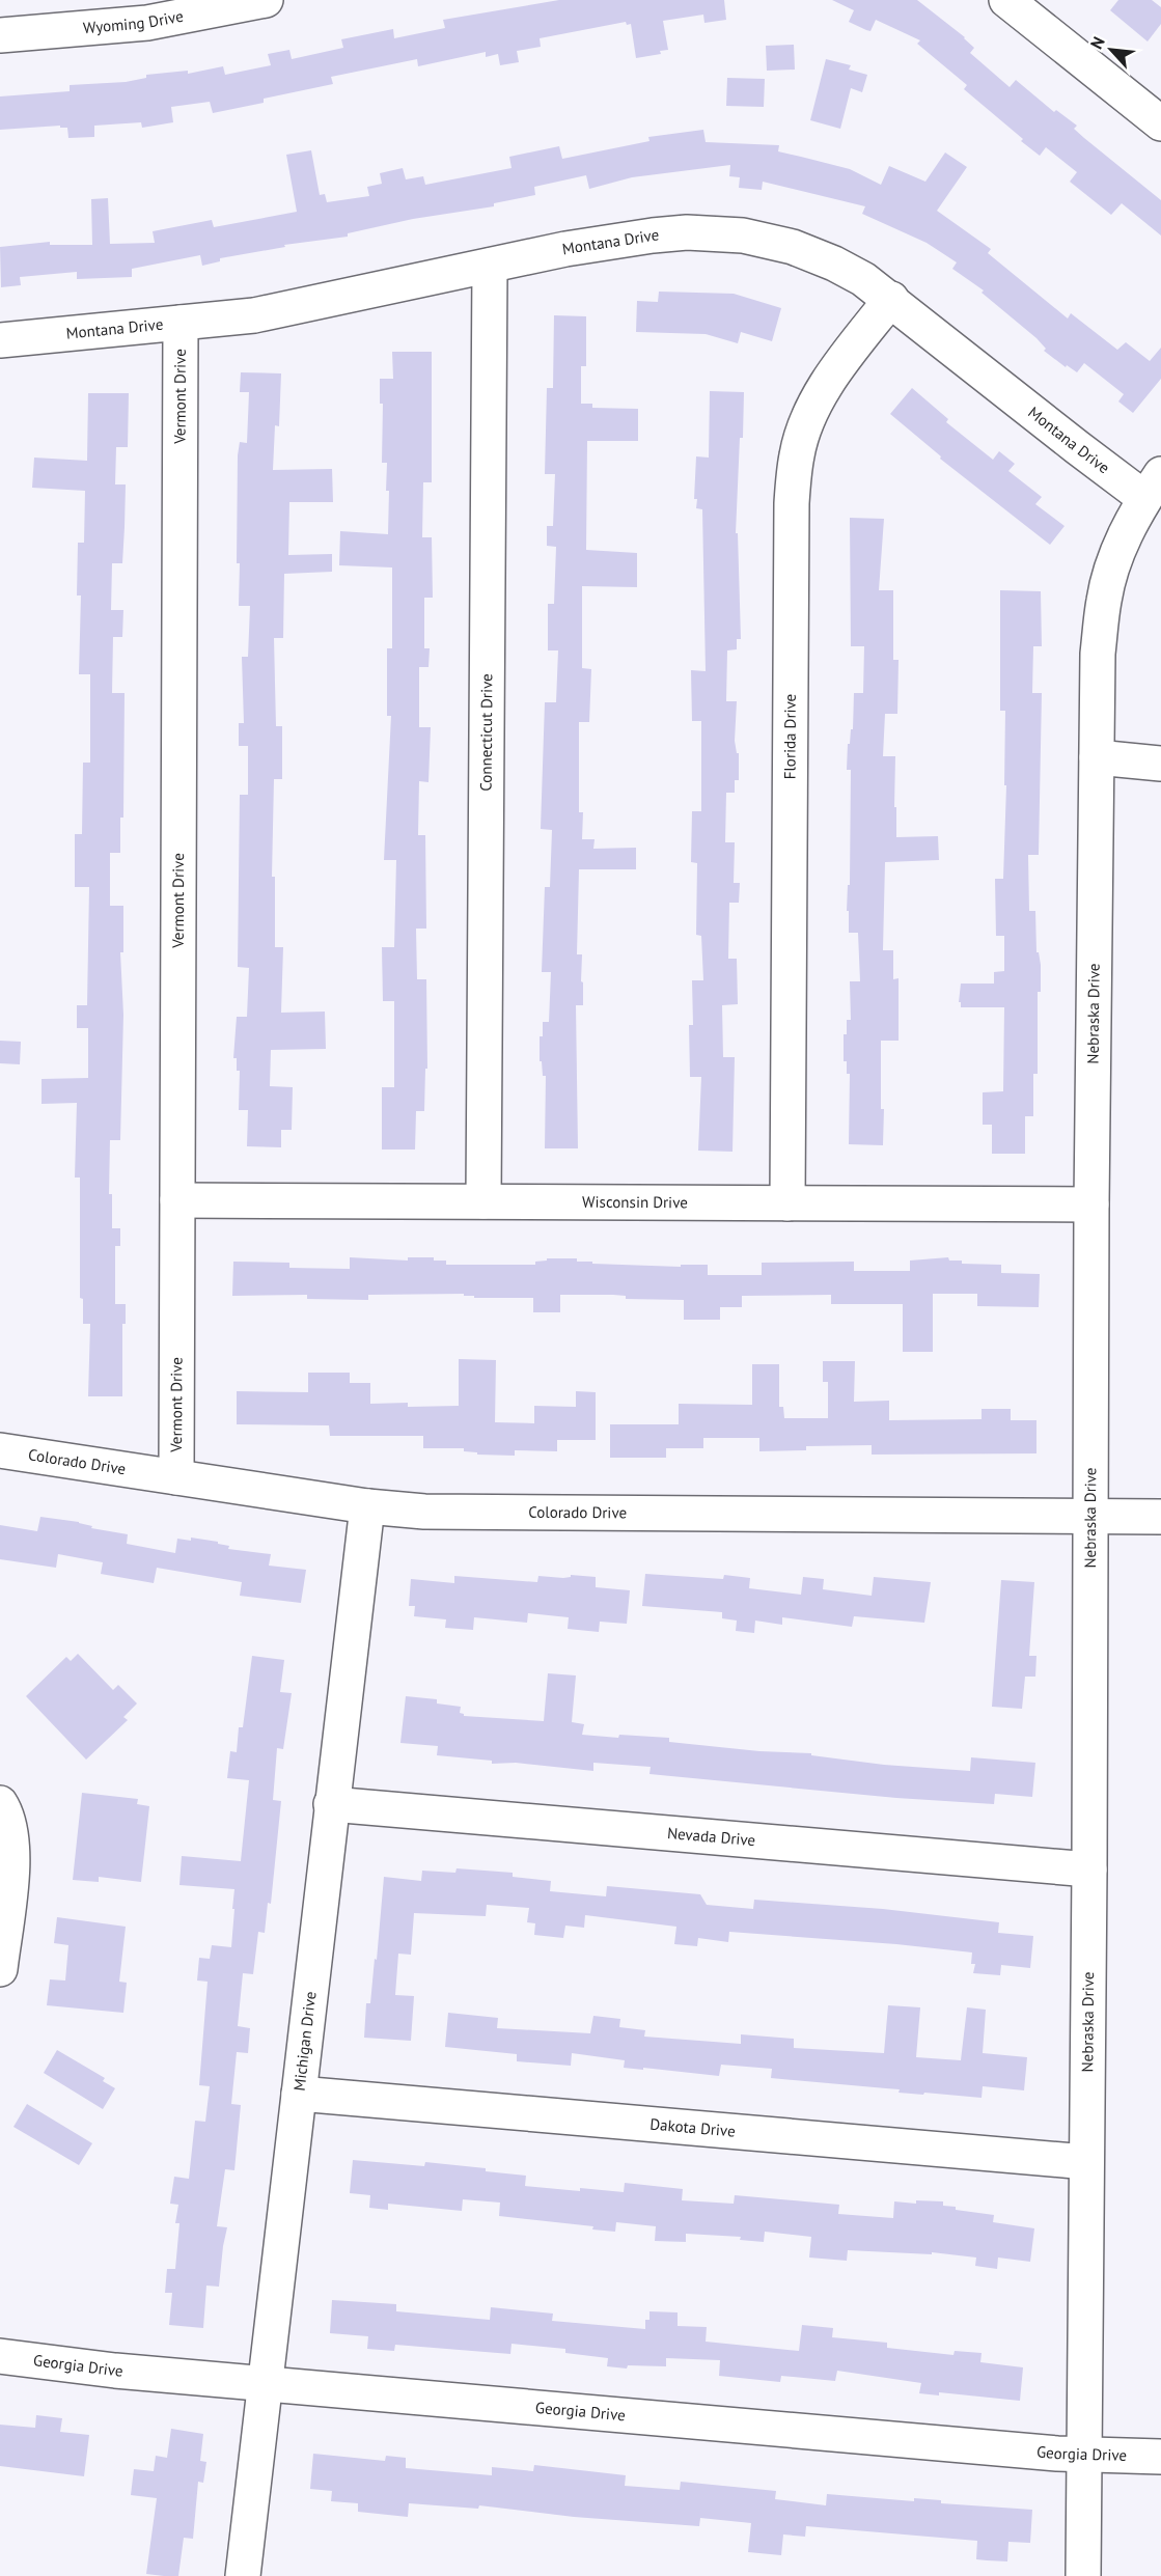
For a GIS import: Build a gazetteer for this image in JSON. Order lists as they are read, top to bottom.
{
  "streets": {
    "street": [
      "Wyoming Drive",
      "Montana Drive",
      "Vermont Drive",
      "Connecticut Drive",
      "Florida Drive",
      "Nebraska Drive",
      "Wisconsin Drive",
      "Colorado Drive",
      "Nevada Drive",
      "Michigan Drive",
      "Dakota Drive",
      "Georgia Drive"
    ]
  },
  "crossings": [
    ["Montana Drive", "Vermont Drive"],
    ["Montana Drive", "Connecticut Drive"],
    ["Montana Drive", "Florida Drive"],
    ["Montana Drive", "Nebraska Drive"],
    ["Vermont Drive", "Wisconsin Drive"],
    ["Vermont Drive", "Colorado Drive"],
    ["Connecticut Drive", "Wisconsin Drive"],
    ["Florida Drive", "Wisconsin Drive"],
    ["Nebraska Drive", "Wisconsin Drive"],
    ["Nebraska Drive", "Colorado Drive"],
    ["Nebraska Drive", "Nevada Drive"],
    ["Nebraska Drive", "Dakota Drive"],
    ["Nebraska Drive", "Georgia Drive"],
    ["Colorado Drive", "Michigan Drive"],
    ["Nevada Drive", "Michigan Drive"],
    ["Michigan Drive", "Dakota Drive"],
    ["Michigan Drive", "Georgia Drive"]
  ],
  "north": "top left"
}
